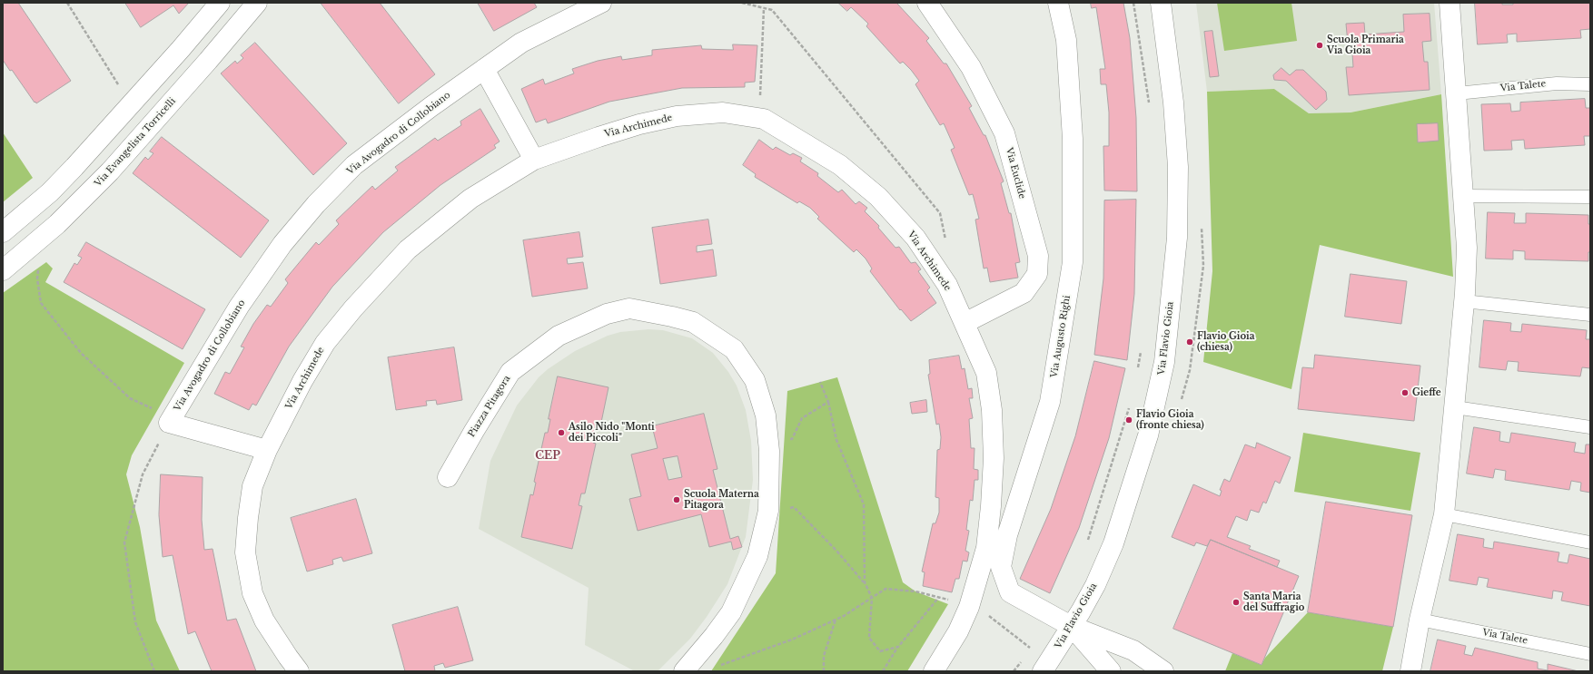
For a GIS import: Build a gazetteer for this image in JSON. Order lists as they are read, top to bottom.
{
  "streets": {
    "street": [
      "Via Archimede",
      "Via Avogadro di Collobiano",
      "Via Evangelista Torricelli",
      "Via Euclide",
      "Via Augusto Righi",
      "Via Flavio Gioia",
      "Piazza Pitagora"
    ],
    "lane": ["Via Talete"]
  },
  "crossings": [
    ["Via Archimede", "Via Avogadro di Collobiano"],
    ["Via Archimede", "Via Euclide"],
    ["Via Augusto Righi", "Via Flavio Gioia"]
  ],
  "districts": ["CEP"],
  "places": [
    "Scuola Primaria Via Gioia",
    "Flavio Gioia (chiesa)",
    "Gieffe",
    "Flavio Gioia (fronte chiesa)",
    "Asilo Nido \"Monti dei Piccoli\"",
    "Scuola Materna Pitagora",
    "Santa Maria del Suffragio"
  ]
}
